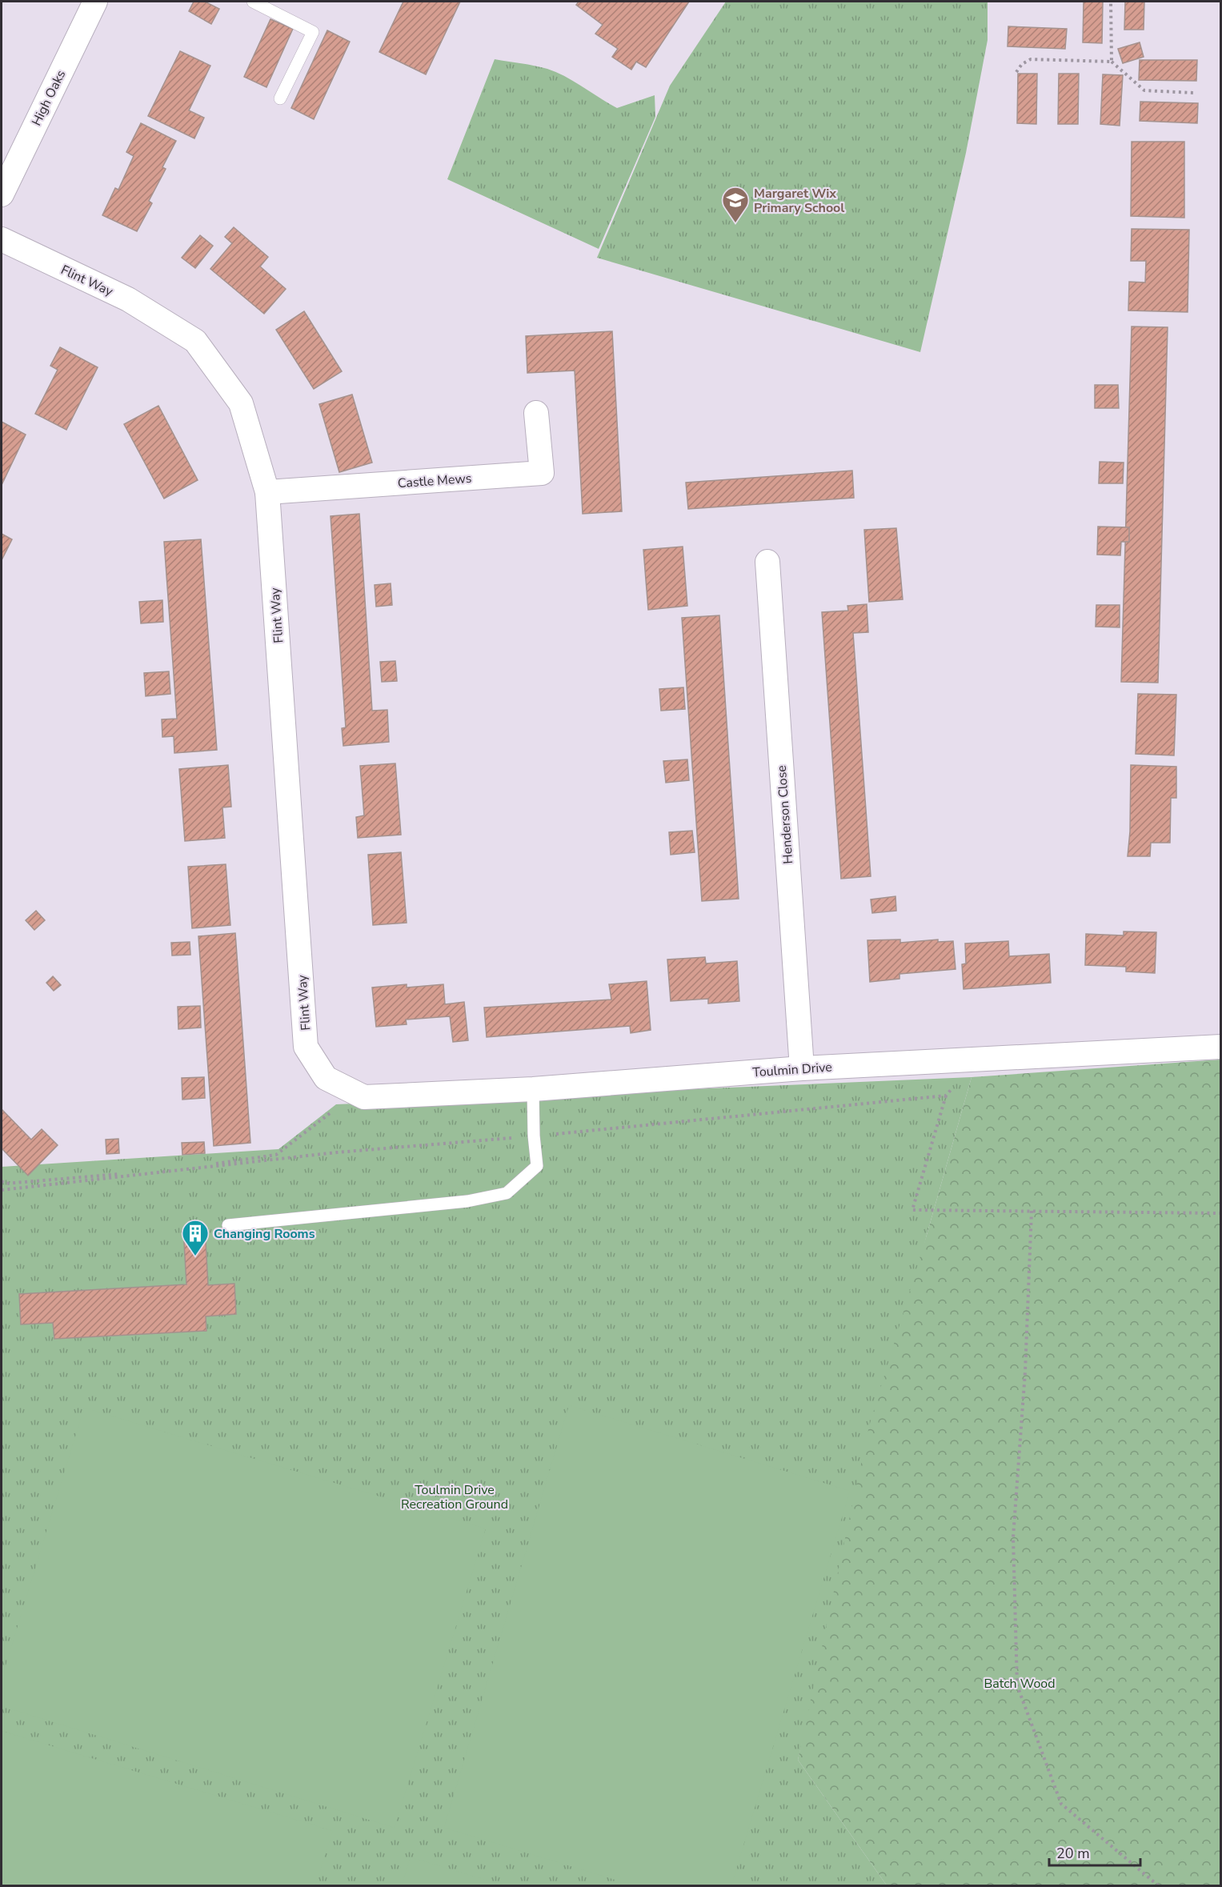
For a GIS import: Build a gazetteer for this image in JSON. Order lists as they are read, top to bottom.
{
  "streets": {
    "street": [
      "High Oaks",
      "Flint Way",
      "Castle Mews",
      "Henderson Close",
      "Toulmin Drive"
    ]
  },
  "crossings": [
    ["Flint Way", "Castle Mews"],
    ["Flint Way", "Toulmin Drive"],
    ["Henderson Close", "Toulmin Drive"]
  ],
  "parks": ["Toulmin Drive Recreation Ground", "Batch Wood"],
  "places": {
    "school or university": ["Margaret Wix Primary School"],
    "building": ["Changing Rooms"]
  },
  "scale_bar": "20 m"
}
